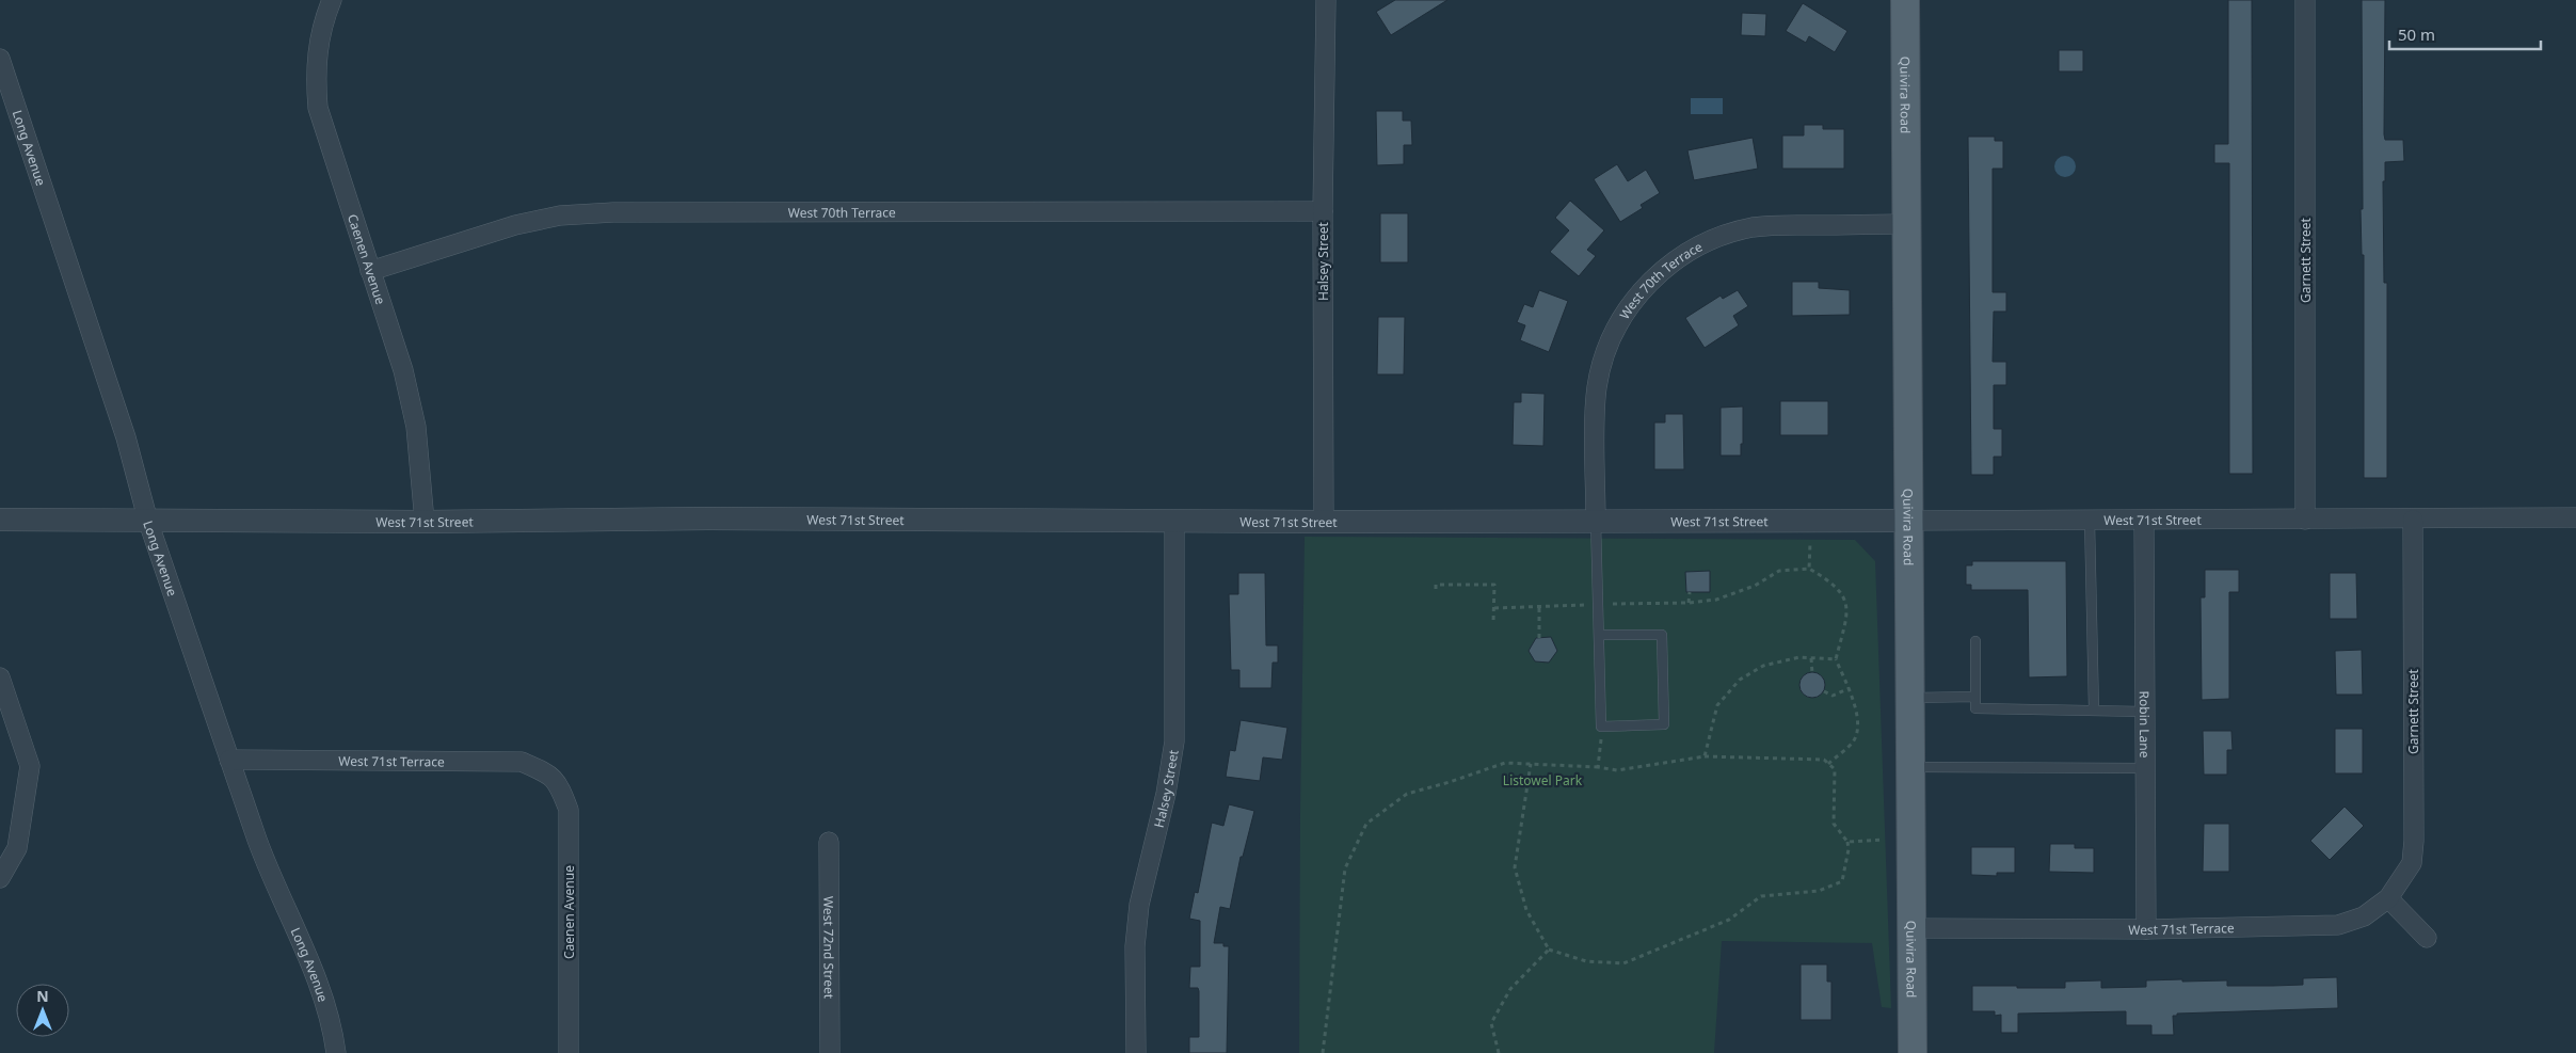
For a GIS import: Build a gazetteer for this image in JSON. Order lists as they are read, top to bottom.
{
  "streets": {
    "main road": ["Quivira Road"],
    "street": [
      "Long Avenue",
      "West 70th Terrace",
      "Caenen Avenue",
      "Garnett Street",
      "Halsey Street",
      "West 71st Street",
      "Robin Lane",
      "West 71st Terrace",
      "West 72nd Street"
    ]
  },
  "crossings": [
    ["Quivira Road", "West 70th Terrace"],
    ["Quivira Road", "West 71st Street"],
    ["Quivira Road", "West 71st Terrace"],
    ["Long Avenue", "West 71st Street"],
    ["Long Avenue", "West 71st Terrace"],
    ["West 70th Terrace", "Caenen Avenue"],
    ["West 70th Terrace", "Halsey Street"],
    ["West 70th Terrace", "West 71st Street"],
    ["Caenen Avenue", "West 71st Street"],
    ["Caenen Avenue", "West 71st Terrace"],
    ["Garnett Street", "West 71st Street"],
    ["Garnett Street", "West 71st Terrace"],
    ["Halsey Street", "West 71st Street"],
    ["West 71st Street", "Robin Lane"],
    ["Robin Lane", "West 71st Terrace"]
  ],
  "parks": ["Listowel Park"],
  "scale_bar": "50 m",
  "north": "top"
}
